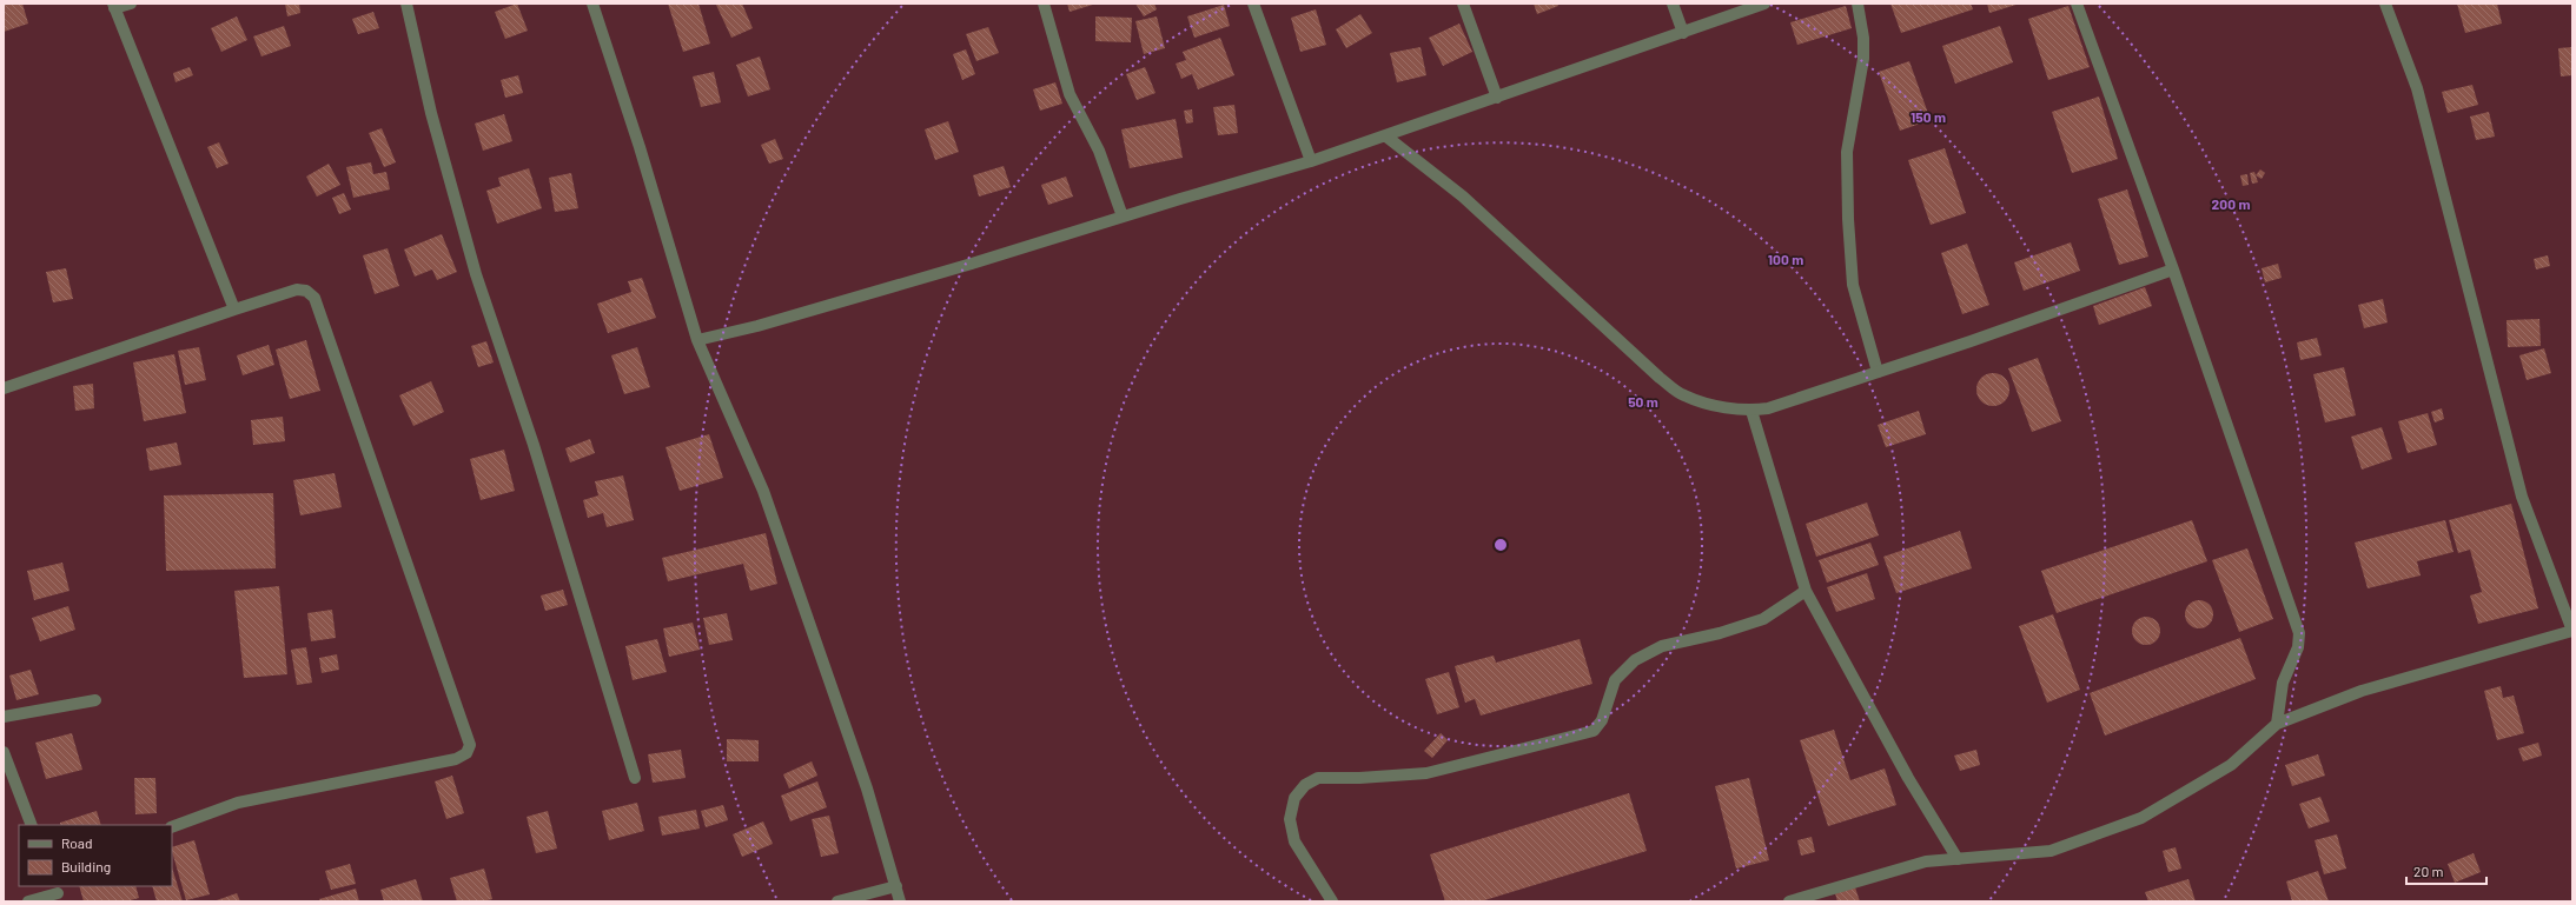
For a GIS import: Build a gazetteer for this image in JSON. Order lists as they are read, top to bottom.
{
  "legend": ["Road", "Building"],
  "scale_bar": "20 m",
  "rings": [
    "150 m",
    "200 m",
    "100 m",
    "50 m"
  ]
}
